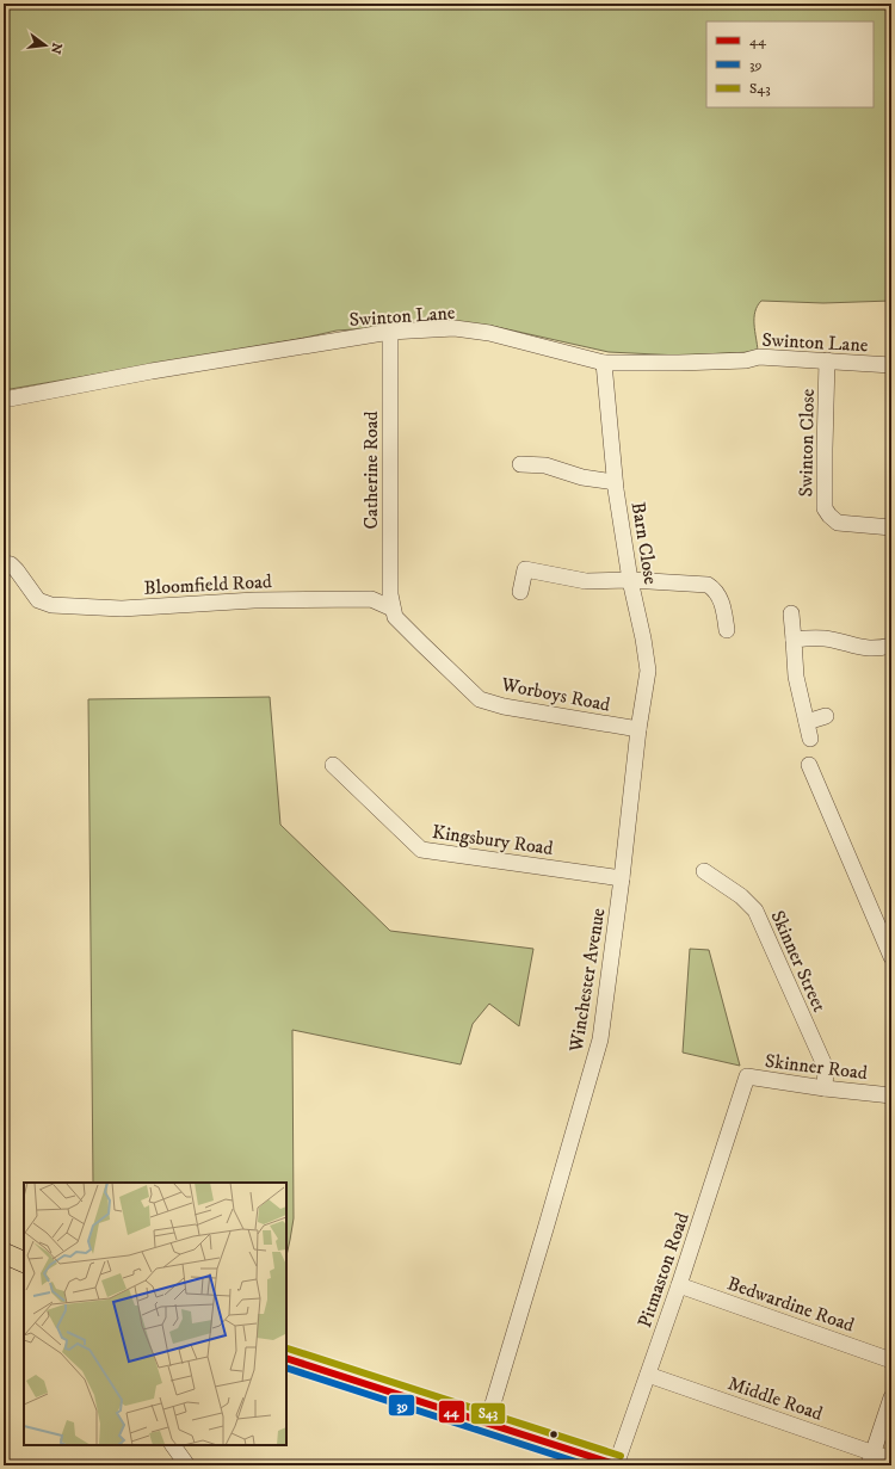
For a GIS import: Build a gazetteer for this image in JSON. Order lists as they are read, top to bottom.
{
  "streets": {
    "street": [
      "Swinton Lane",
      "Swinton Close",
      "Catherine Road",
      "Barn Close",
      "Bloomfield Road",
      "Worboys Road",
      "Kingsbury Road",
      "Skinner Street",
      "Winchester Avenue",
      "Skinner Road",
      "Pitmaston Road",
      "Bedwardine Road",
      "Middle Road"
    ]
  },
  "crossings": [
    ["Swinton Lane", "Swinton Close"],
    ["Swinton Lane", "Catherine Road"],
    ["Swinton Lane", "Barn Close"],
    ["Catherine Road", "Bloomfield Road"],
    ["Catherine Road", "Worboys Road"],
    ["Barn Close", "Worboys Road"],
    ["Barn Close", "Winchester Avenue"],
    ["Bloomfield Road", "Worboys Road"],
    ["Worboys Road", "Winchester Avenue"],
    ["Kingsbury Road", "Winchester Avenue"],
    ["Skinner Street", "Skinner Road"],
    ["Skinner Road", "Pitmaston Road"],
    ["Pitmaston Road", "Bedwardine Road"],
    ["Pitmaston Road", "Middle Road"]
  ],
  "lines": ["transit line S43", "transit line 44", "transit line 39"],
  "legend": ["44", "39", "S43"],
  "north": "right"
}
